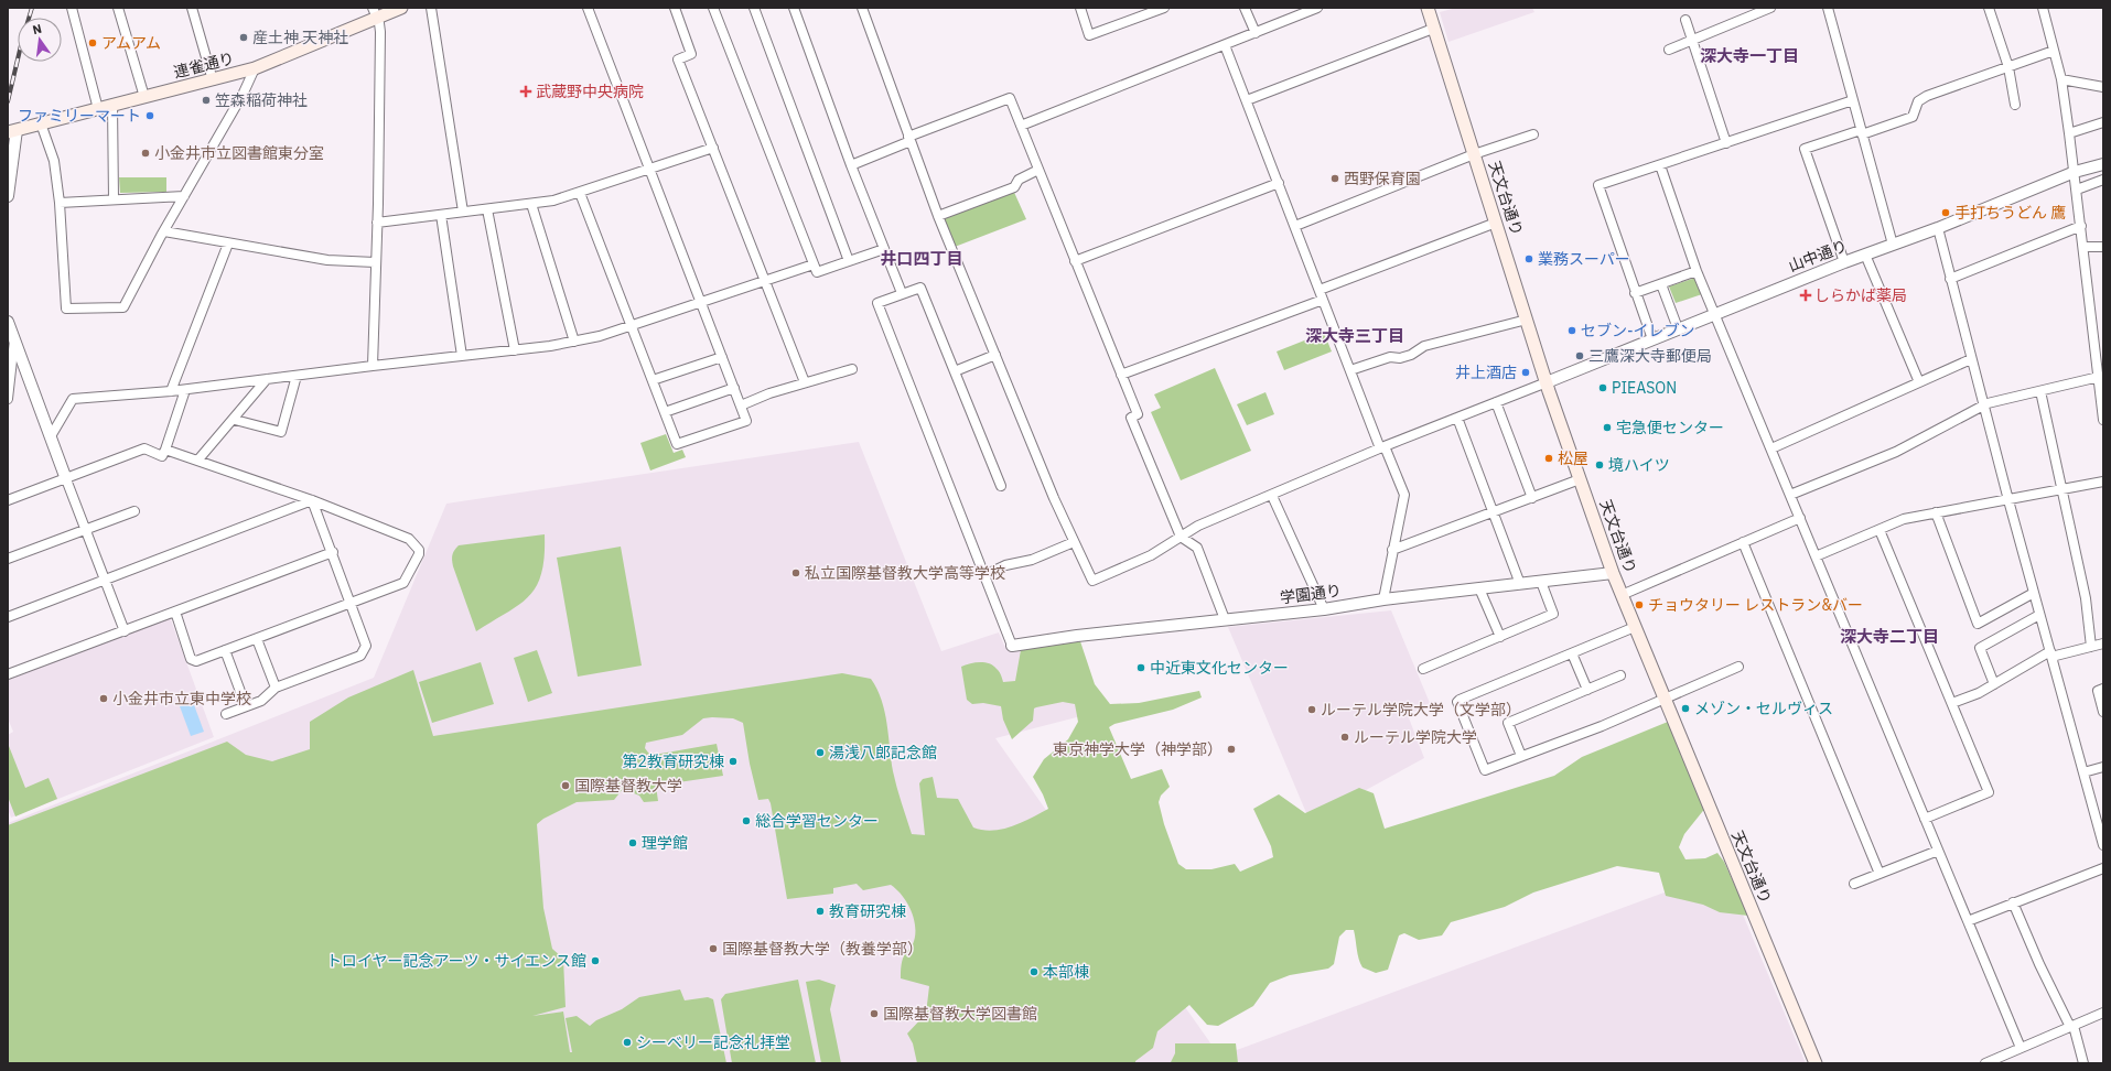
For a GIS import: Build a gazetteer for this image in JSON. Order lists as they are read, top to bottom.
{
  "streets": {
    "main road": ["連雀通り", "天文台通り"],
    "street": ["山中通り", "学園通り"]
  },
  "crossings": [
    ["天文台通り", "山中通り"],
    ["天文台通り", "学園通り"]
  ],
  "districts": [
    "深大寺一丁目",
    "井口四丁目",
    "深大寺三丁目",
    "深大寺二丁目"
  ],
  "places": {
    "other": [
      "産土神 天神社",
      "アムアム",
      "笠森稲荷神社",
      "ファミリーマート",
      "小金井市立図書館東分室",
      "西野保育園",
      "手打ちうどん 鷹",
      "業務スーパー",
      "セブン-イレブン",
      "三鷹深大寺郵便局",
      "井上酒店",
      "PIEASON",
      "宅急便センター",
      "松屋",
      "境ハイツ",
      "私立国際基督教大学高等学校",
      "チョウタリー レストラン&バー",
      "中近東文化センター",
      "小金井市立東中学校",
      "メゾン・セルヴィス",
      "ルーテル学院大学（文学部）",
      "ルーテル学院大学",
      "東京神学大学（神学部）",
      "湯浅八郎記念館",
      "第2教育研究棟",
      "国際基督教大学",
      "総合学習センター",
      "理学館",
      "教育研究棟",
      "国際基督教大学（教養学部）",
      "トロイヤー記念アーツ・サイエンス館",
      "本部棟",
      "国際基督教大学図書館",
      "シーベリー記念礼拝堂"
    ],
    "health": ["武蔵野中央病院", "しらかば薬局"]
  },
  "north": "top"
}
